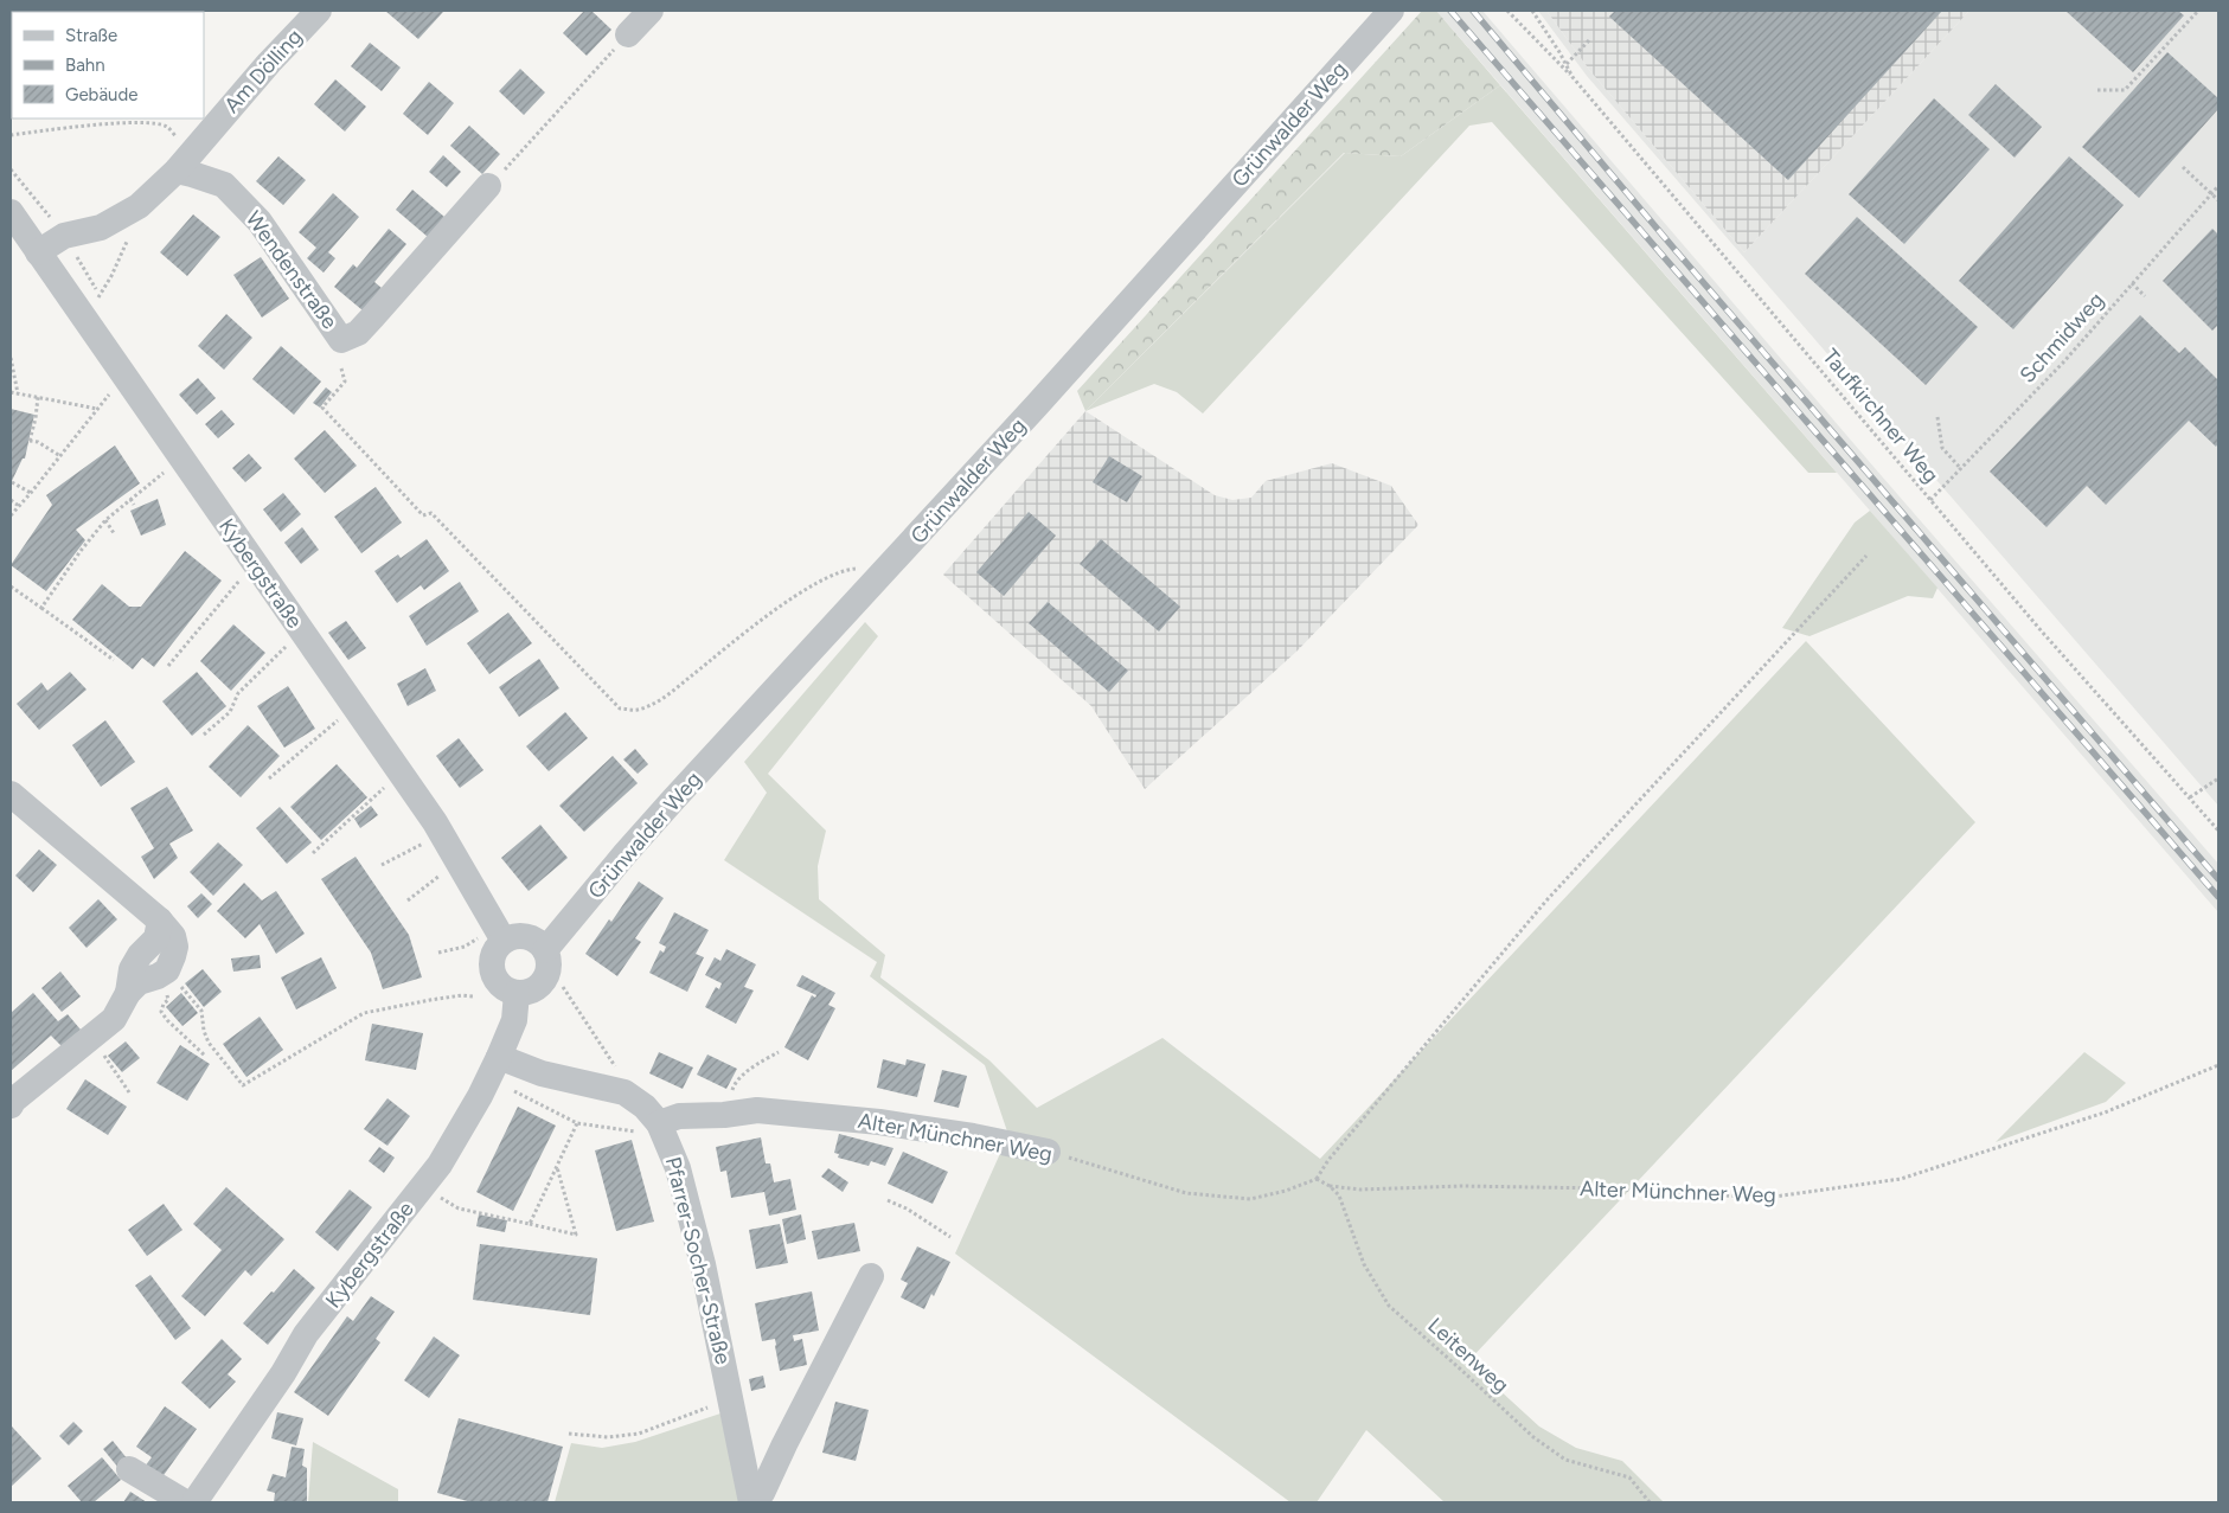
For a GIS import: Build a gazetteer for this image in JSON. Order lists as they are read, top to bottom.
{
  "streets": {
    "street": [
      "Am Dölling",
      "Grünwalder Weg",
      "Wendenstraße",
      "Kybergstraße",
      "Alter Münchner Weg",
      "Pfarrer-Socher-Straße"
    ],
    "path": ["Schmidweg", "Taufkirchner Weg", "Leitenweg"]
  },
  "crossings": [
    ["Am Dölling", "Wendenstraße"],
    ["Am Dölling", "Kybergstraße"],
    ["Grünwalder Weg", "Kybergstraße"],
    ["Schmidweg", "Taufkirchner Weg"],
    ["Kybergstraße", "Pfarrer-Socher-Straße"],
    ["Alter Münchner Weg", "Pfarrer-Socher-Straße"],
    ["Alter Münchner Weg", "Leitenweg"]
  ],
  "legend": ["Straße", "Bahn", "Gebäude"]
}
